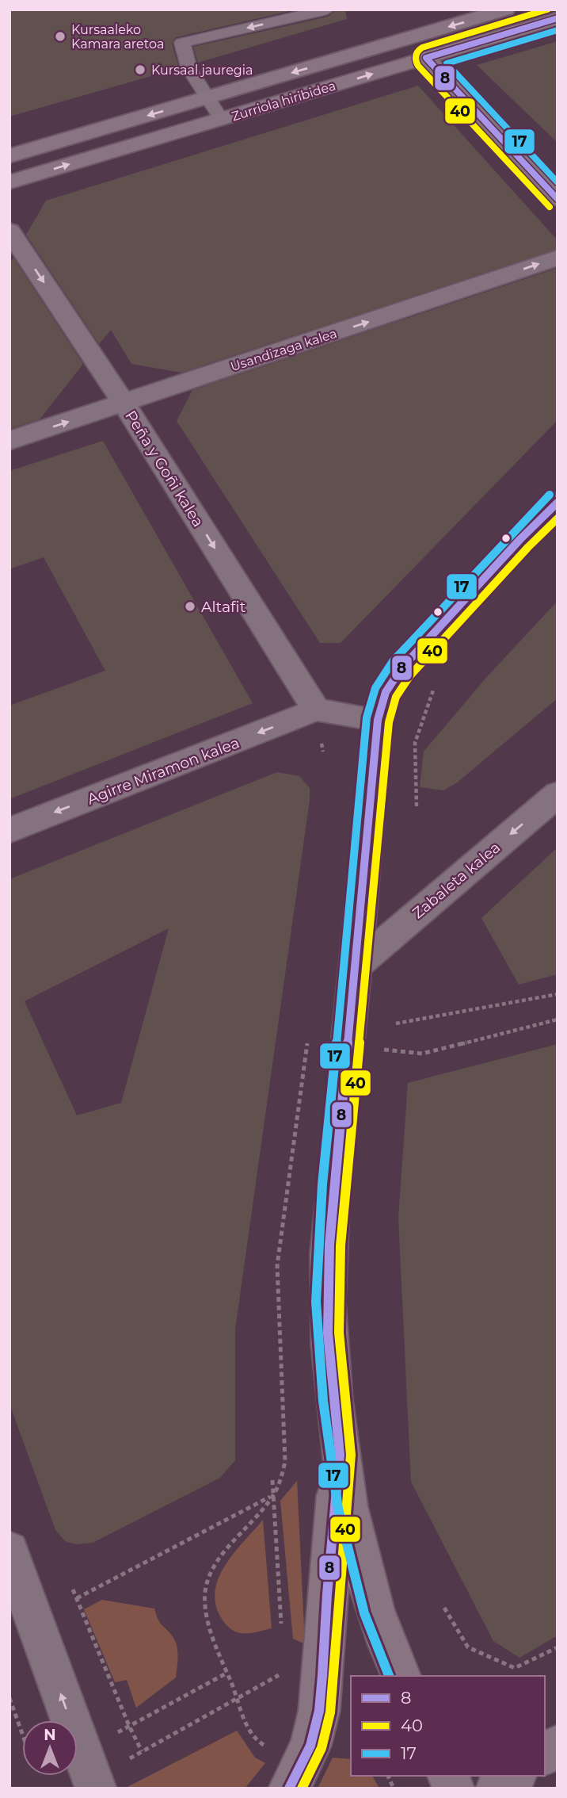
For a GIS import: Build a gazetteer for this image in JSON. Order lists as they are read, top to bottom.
{
  "streets": {
    "main road": ["Zurriola hiribidea"],
    "street": [
      "Usandizaga kalea",
      "Peña y Goñi kalea",
      "Agirre Miramon kalea",
      "Zabaleta kalea"
    ]
  },
  "crossings": [
    ["Usandizaga kalea", "Peña y Goñi kalea"],
    ["Peña y Goñi kalea", "Agirre Miramon kalea"]
  ],
  "one_way": [
    "Usandizaga kalea",
    "Peña y Goñi kalea",
    "Agirre Miramon kalea",
    "Zabaleta kalea"
  ],
  "places": ["Kursaaleko Kamara aretoa", "Kursaal jauregia", "Altafit"],
  "lines": ["transit line 40", "transit line 8", "transit line 17"],
  "legend": ["8", "40", "17"],
  "north": "top"
}
